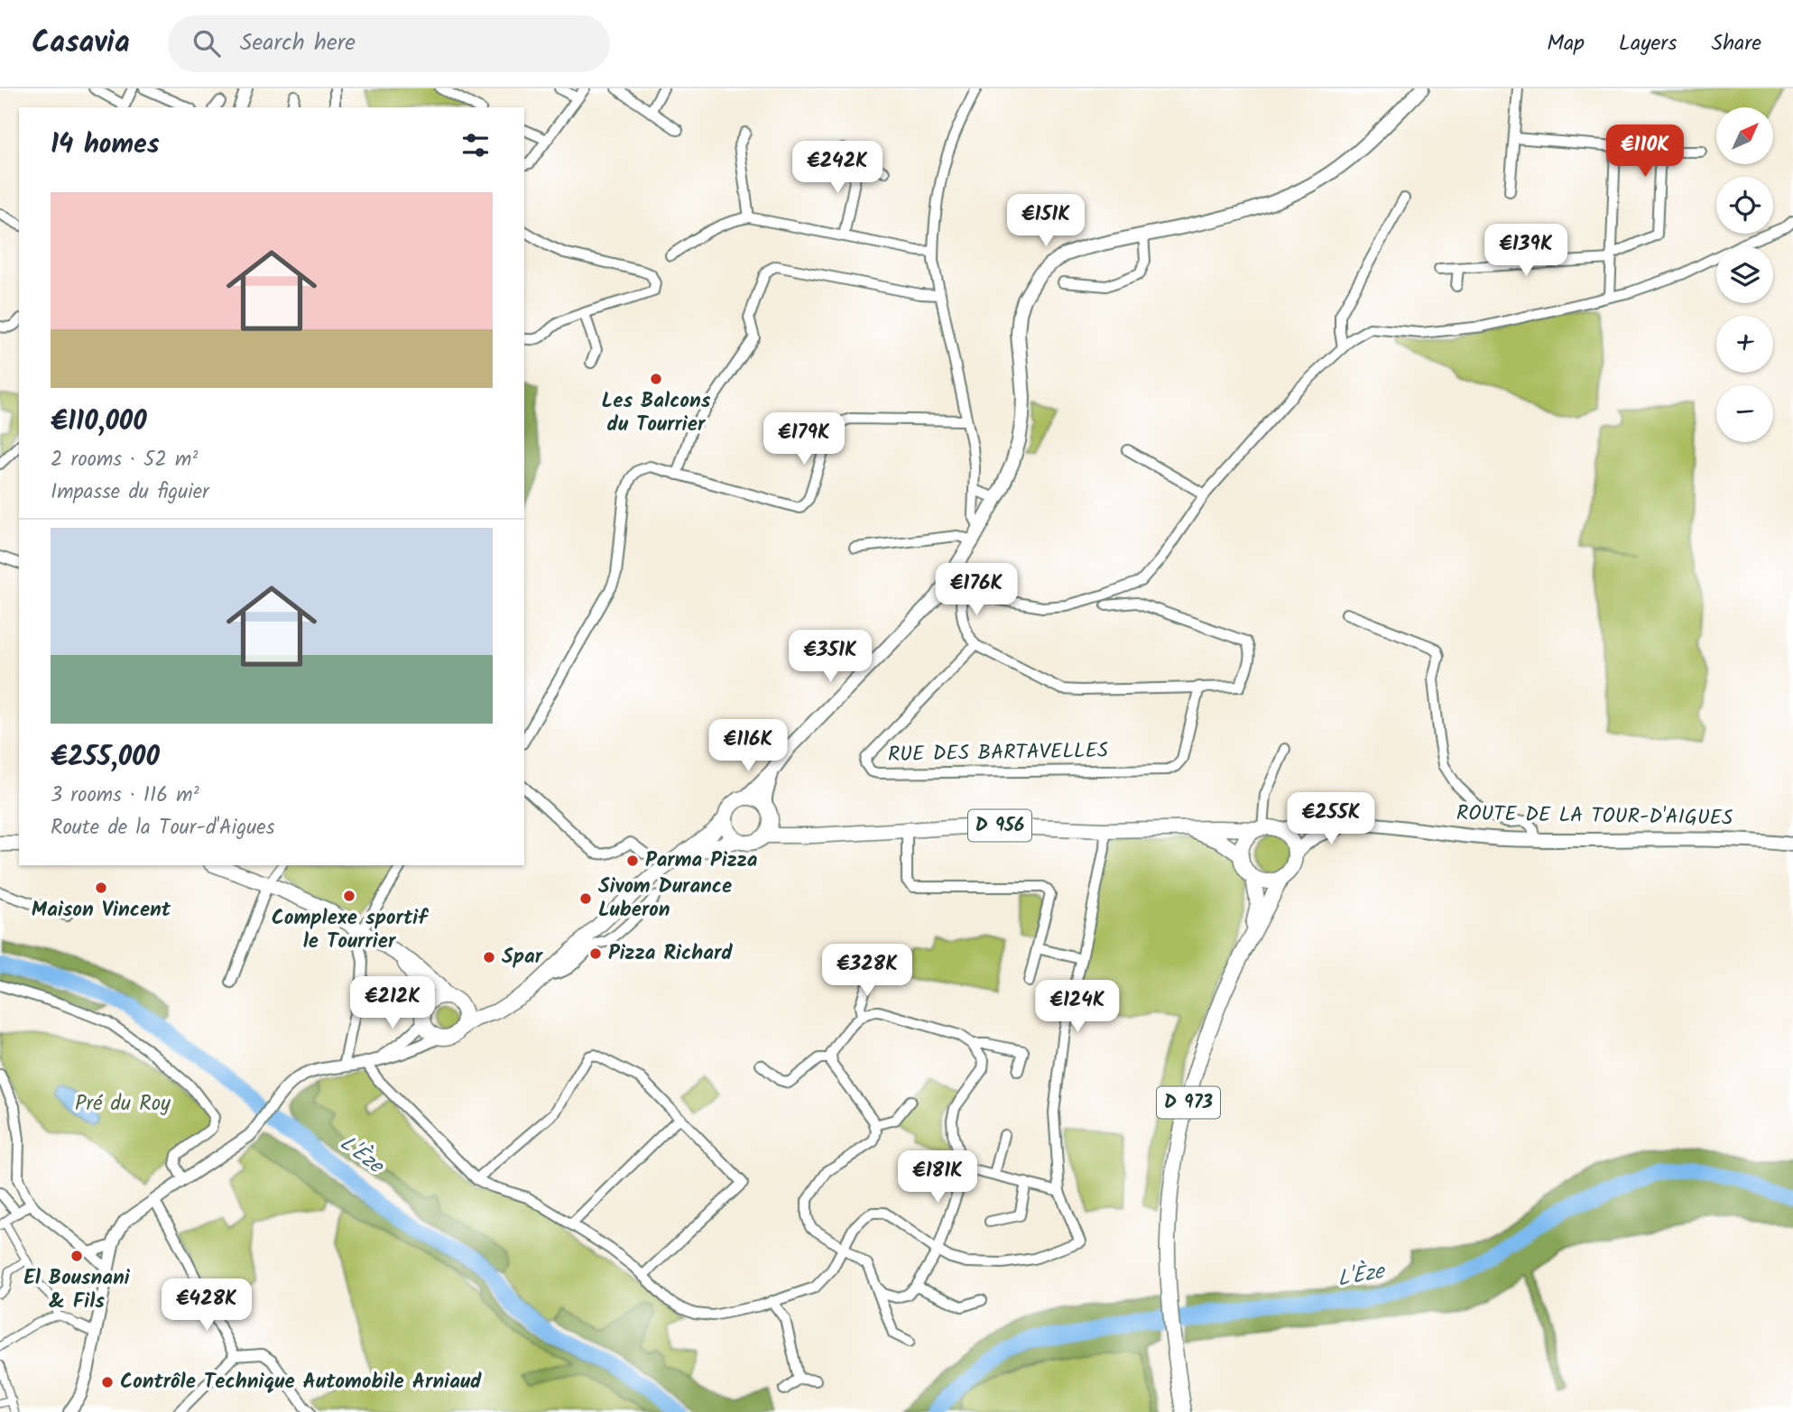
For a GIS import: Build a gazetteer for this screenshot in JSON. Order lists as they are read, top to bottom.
{
  "streets": {
    "main road": ["ROUTE DE LA TOUR-D'AIGUES", "D 956", "D 973"],
    "street": ["RUE DES BARTAVELLES"]
  },
  "crossings": [
    ["ROUTE DE LA TOUR-D'AIGUES", "D 956"],
    ["ROUTE DE LA TOUR-D'AIGUES", "D 973"],
    ["D 956", "D 973"]
  ],
  "water": ["L'Èze"],
  "parks": ["Pré du Roy"],
  "places": [
    "Les Balcons du Tourrier",
    "Parma Pizza",
    "Maison Vincent",
    "Complexe sportif le Tourrier",
    "Sivom Durance Luberon",
    "Pizza Richard",
    "Spar",
    "El Bousnani & Fils",
    "Contrôle Technique Automobile Arniaud"
  ],
  "north": "top right",
  "page": {
    "header": "Casavia",
    "search": "Search here",
    "nav": ["Map", "Layers", "Share"],
    "map_buttons": ["+", "−"],
    "heading": "14 homes",
    "price": [
      "€110K",
      "€242K",
      "€151K",
      "€139K",
      "€179K",
      "€176K",
      "€351K",
      "€116K",
      "€255K",
      "€328K",
      "€212K",
      "€124K",
      "€181K",
      "€428K"
    ],
    "list": [
      {
        "name": "€110,000",
        "note": "2 rooms · 52 m² · Impasse du figuier"
      },
      {
        "name": "€255,000",
        "note": "3 rooms · 116 m² · Route de la Tour-d'Aigues"
      }
    ]
  }
}
